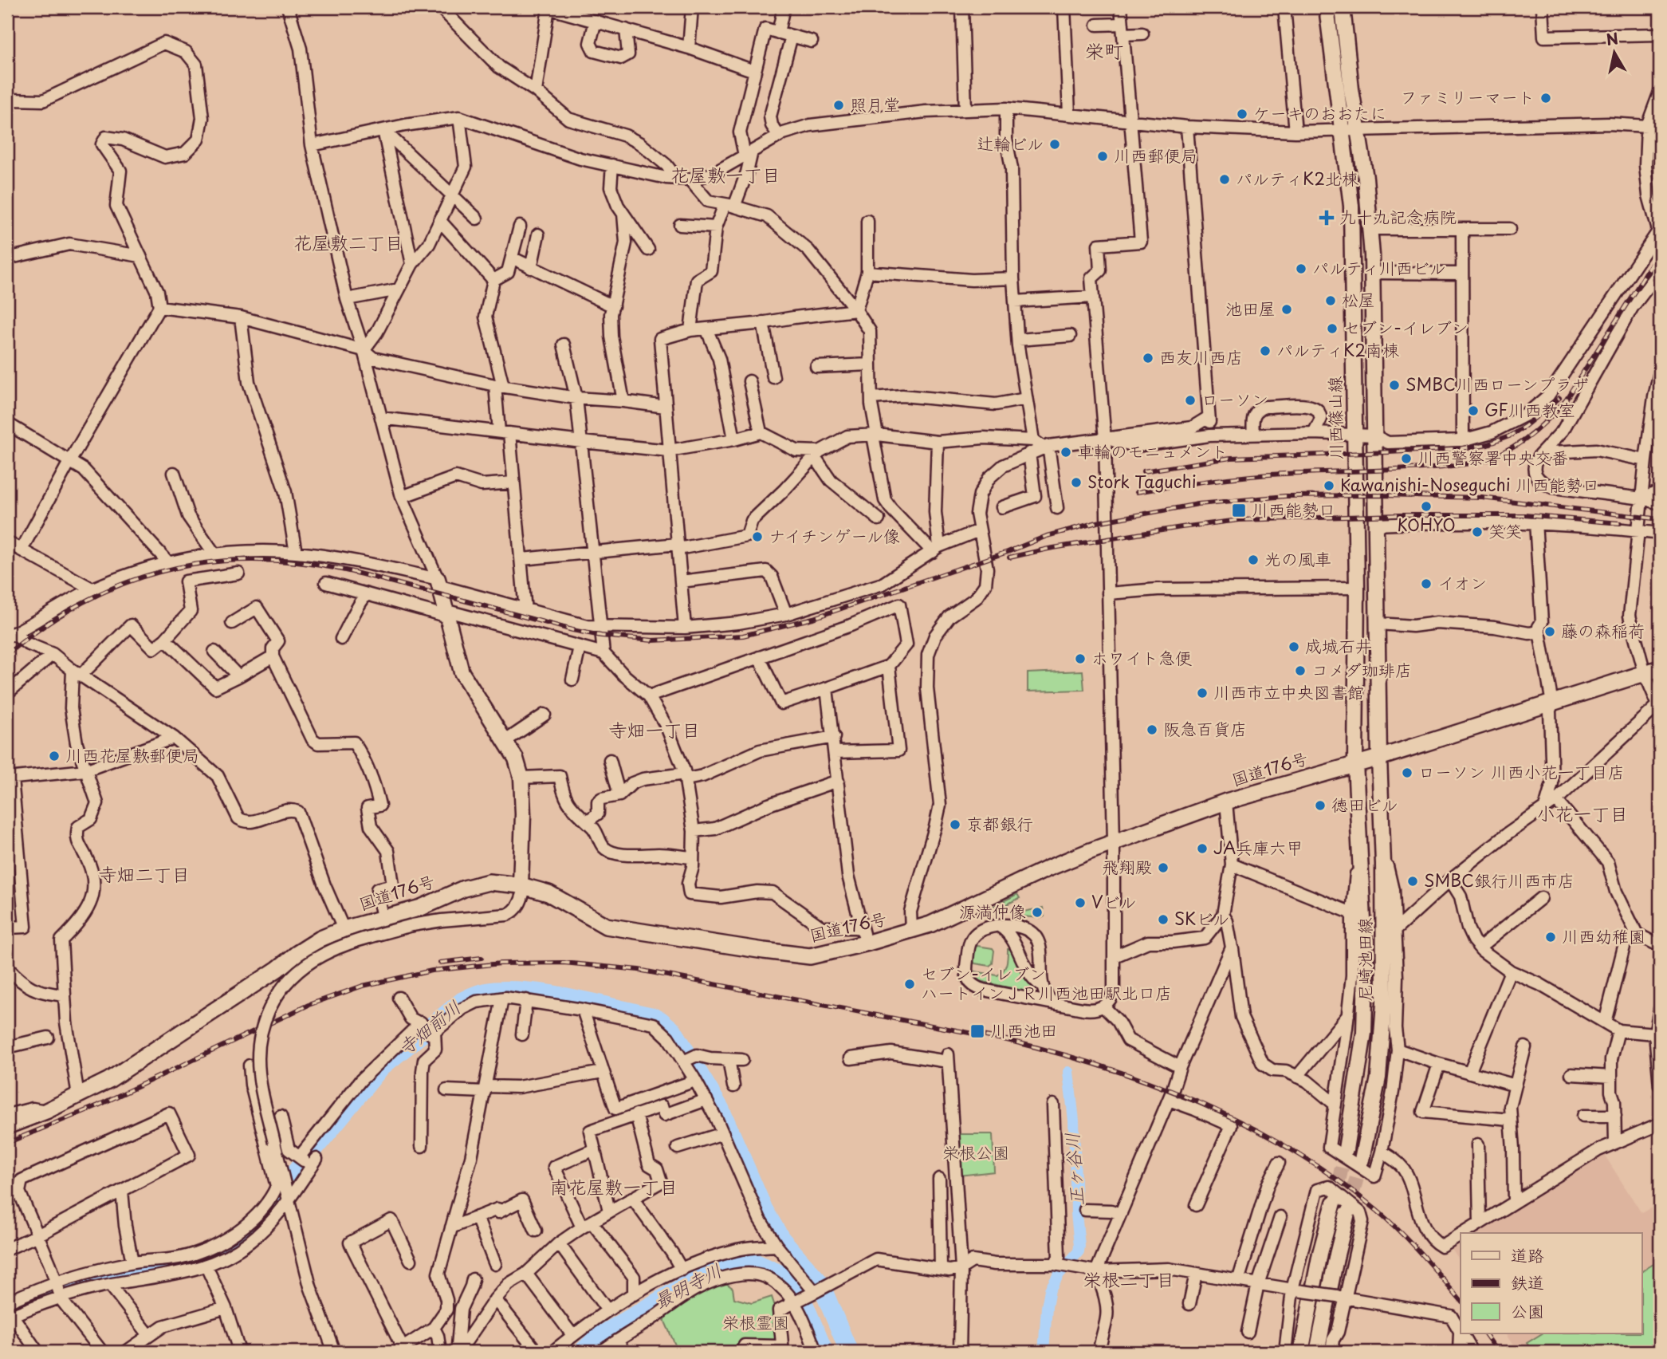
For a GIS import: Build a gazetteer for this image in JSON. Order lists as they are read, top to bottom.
{
  "streets": {
    "highway": ["国道176号"],
    "main road": ["川西篠山線", "尼崎池田線"]
  },
  "crossings": [
    ["川西篠山線", "国道176号"],
    ["川西篠山線", "尼崎池田線"],
    ["国道176号", "尼崎池田線"]
  ],
  "districts": [
    "栄町",
    "花屋敷一丁目",
    "花屋敷二丁目",
    "寺畑一丁目",
    "小花一丁目",
    "寺畑二丁目",
    "南花屋敷一丁目",
    "栄根二丁目"
  ],
  "water": ["寺畑前川", "正ヶ谷川", "最明寺川"],
  "parks": ["栄根公園", "栄根霊園"],
  "places": {
    "other": [
      "ファミリーマート",
      "照月堂",
      "ケーキのおおたに",
      "辻輪ビル",
      "川西郵便局",
      "パルティK2北棟",
      "パルティ川西ビル",
      "松屋",
      "池田屋",
      "セブン-イレブン",
      "パルティK2南棟",
      "西友川西店",
      "SMBC川西ローンプラザ",
      "ローソン",
      "GF川西教室",
      "車輪のモニュメント",
      "川西警察署中央交番",
      "Stork Taguchi",
      "Kawanishi-Noseguchi 川西能勢口",
      "KOHYO",
      "笑笑",
      "ナイチンゲール像",
      "光の風車",
      "イオン",
      "藤の森稲荷",
      "成城石井",
      "ホワイト急便",
      "コメダ珈琲店",
      "川西市立中央図書館",
      "阪急百貨店",
      "川西花屋敷郵便局",
      "ローソン 川西小花一丁目店",
      "徳田ビル",
      "京都銀行",
      "JA兵庫六甲",
      "飛翔殿",
      "SMBC銀行川西市店",
      "Vビル",
      "源満仲像",
      "SKビル",
      "川西幼稚園",
      "セブン-イレブン ハートインＪＲ川西池田駅北口店"
    ],
    "health": ["九十九記念病院"],
    "transit": ["川西能勢口", "川西池田"]
  },
  "legend": ["道路", "鉄道", "公園"],
  "north": "top"
}
